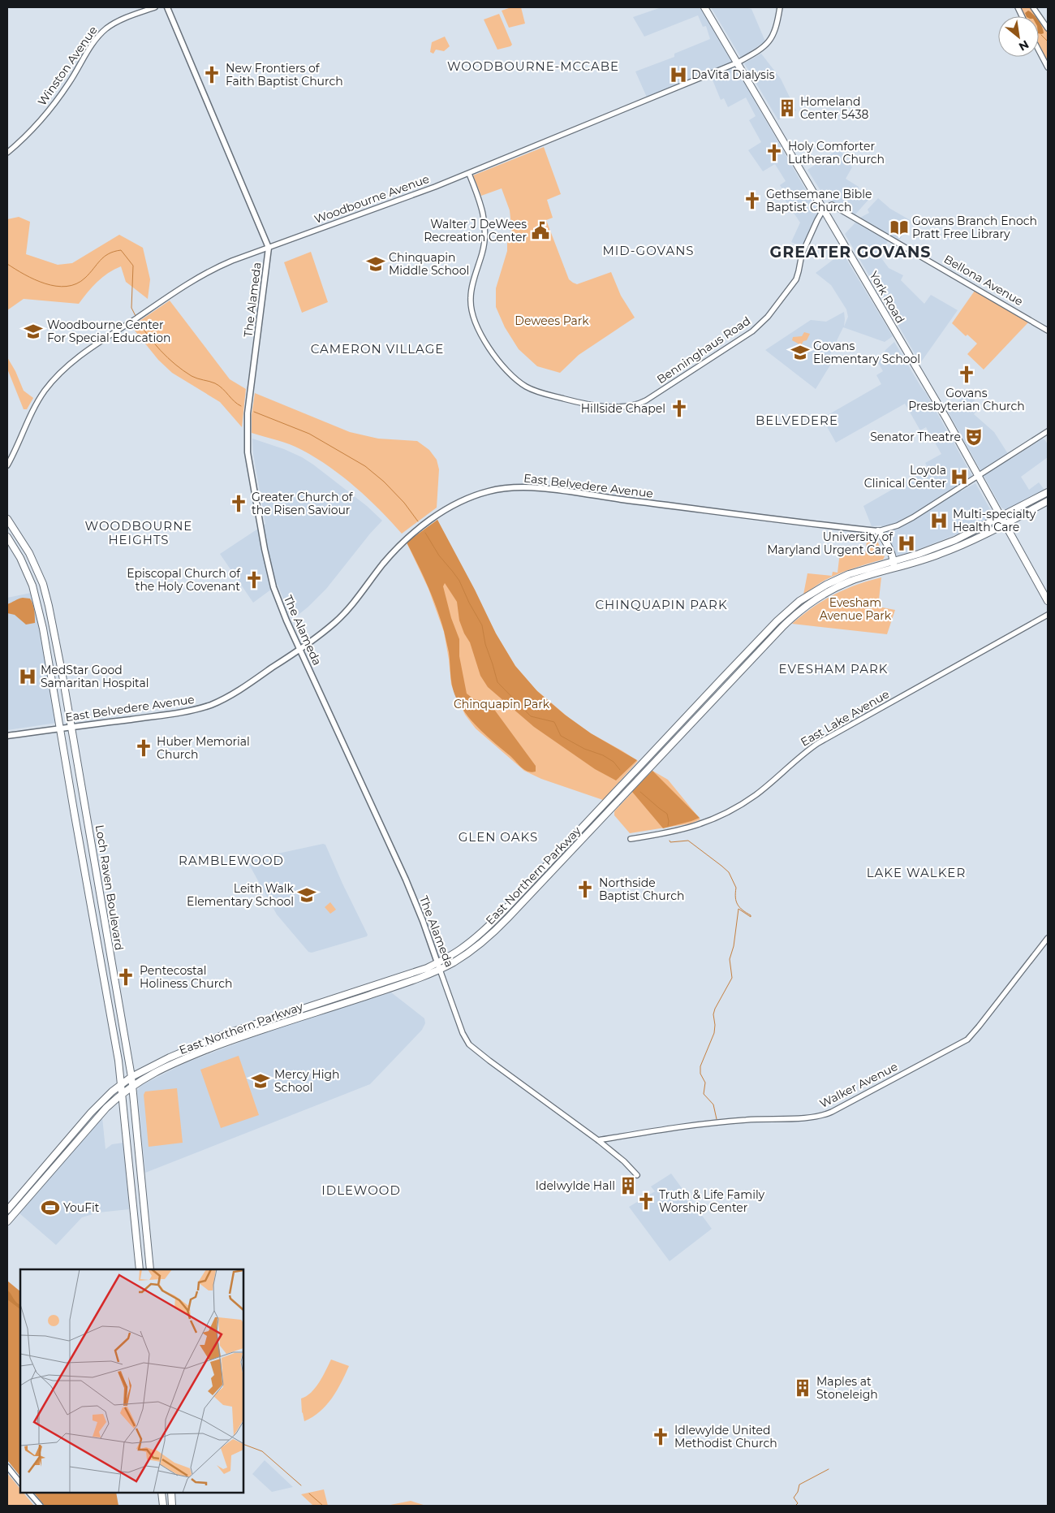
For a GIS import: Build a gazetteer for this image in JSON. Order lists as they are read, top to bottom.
{
  "streets": {
    "main road": [
      "York Road",
      "The Alameda",
      "East Belvedere Avenue",
      "East Northern Parkway",
      "Loch Raven Boulevard"
    ],
    "street": [
      "Winston Avenue",
      "Woodbourne Avenue",
      "Bellona Avenue",
      "Benninghaus Road",
      "East Lake Avenue",
      "Walker Avenue"
    ]
  },
  "crossings": [
    ["Woodbourne Avenue", "York Road"],
    ["Woodbourne Avenue", "The Alameda"],
    ["Woodbourne Avenue", "Benninghaus Road"],
    ["Bellona Avenue", "York Road"],
    ["Bellona Avenue", "Benninghaus Road"],
    ["York Road", "Benninghaus Road"],
    ["York Road", "East Belvedere Avenue"],
    ["York Road", "East Northern Parkway"],
    ["The Alameda", "East Belvedere Avenue"],
    ["The Alameda", "East Northern Parkway"],
    ["The Alameda", "Walker Avenue"],
    ["East Belvedere Avenue", "Loch Raven Boulevard"],
    ["East Northern Parkway", "Loch Raven Boulevard"]
  ],
  "districts": [
    "WOODBOURNE-MCCABE",
    "MID-GOVANS",
    "GREATER GOVANS",
    "CAMERON VILLAGE",
    "BELVEDERE",
    "WOODBOURNE HEIGHTS",
    "CHINQUAPIN PARK",
    "EVESHAM PARK",
    "GLEN OAKS",
    "RAMBLEWOOD",
    "LAKE WALKER",
    "IDLEWOOD"
  ],
  "parks": ["Dewees Park", "Evesham Avenue Park", "Chinquapin Park"],
  "places": {
    "church": [
      "New Frontiers of Faith Baptist Church",
      "Holy Comforter Lutheran Church",
      "Gethsemane Bible Baptist Church",
      "Govans Presbyterian Church",
      "Hillside Chapel",
      "Greater Church of the Risen Saviour",
      "Episcopal Church of the Holy Covenant",
      "Huber Memorial Church",
      "Northside Baptist Church",
      "Pentecostal Holiness Church",
      "Truth & Life Family Worship Center",
      "Idlewylde United Methodist Church"
    ],
    "hospital": [
      "DaVita Dialysis",
      "Loyola Clinical Center",
      "Multi-specialty Health Care",
      "University of Maryland Urgent Care",
      "MedStar Good Samaritan Hospital"
    ],
    "building": ["Homeland Center 5438", "Idelwylde Hall", "Maples at Stoneleigh"],
    "library": ["Govans Branch Enoch Pratt Free Library"],
    "public building": ["Walter J DeWees Recreation Center"],
    "school or university": [
      "Chinquapin Middle School",
      "Woodbourne Center For Special Education",
      "Govans Elementary School",
      "Leith Walk Elementary School",
      "Mercy High School"
    ],
    "theatre": ["Senator Theatre"],
    "sports": ["YouFit"]
  },
  "north": "bottom right"
}
